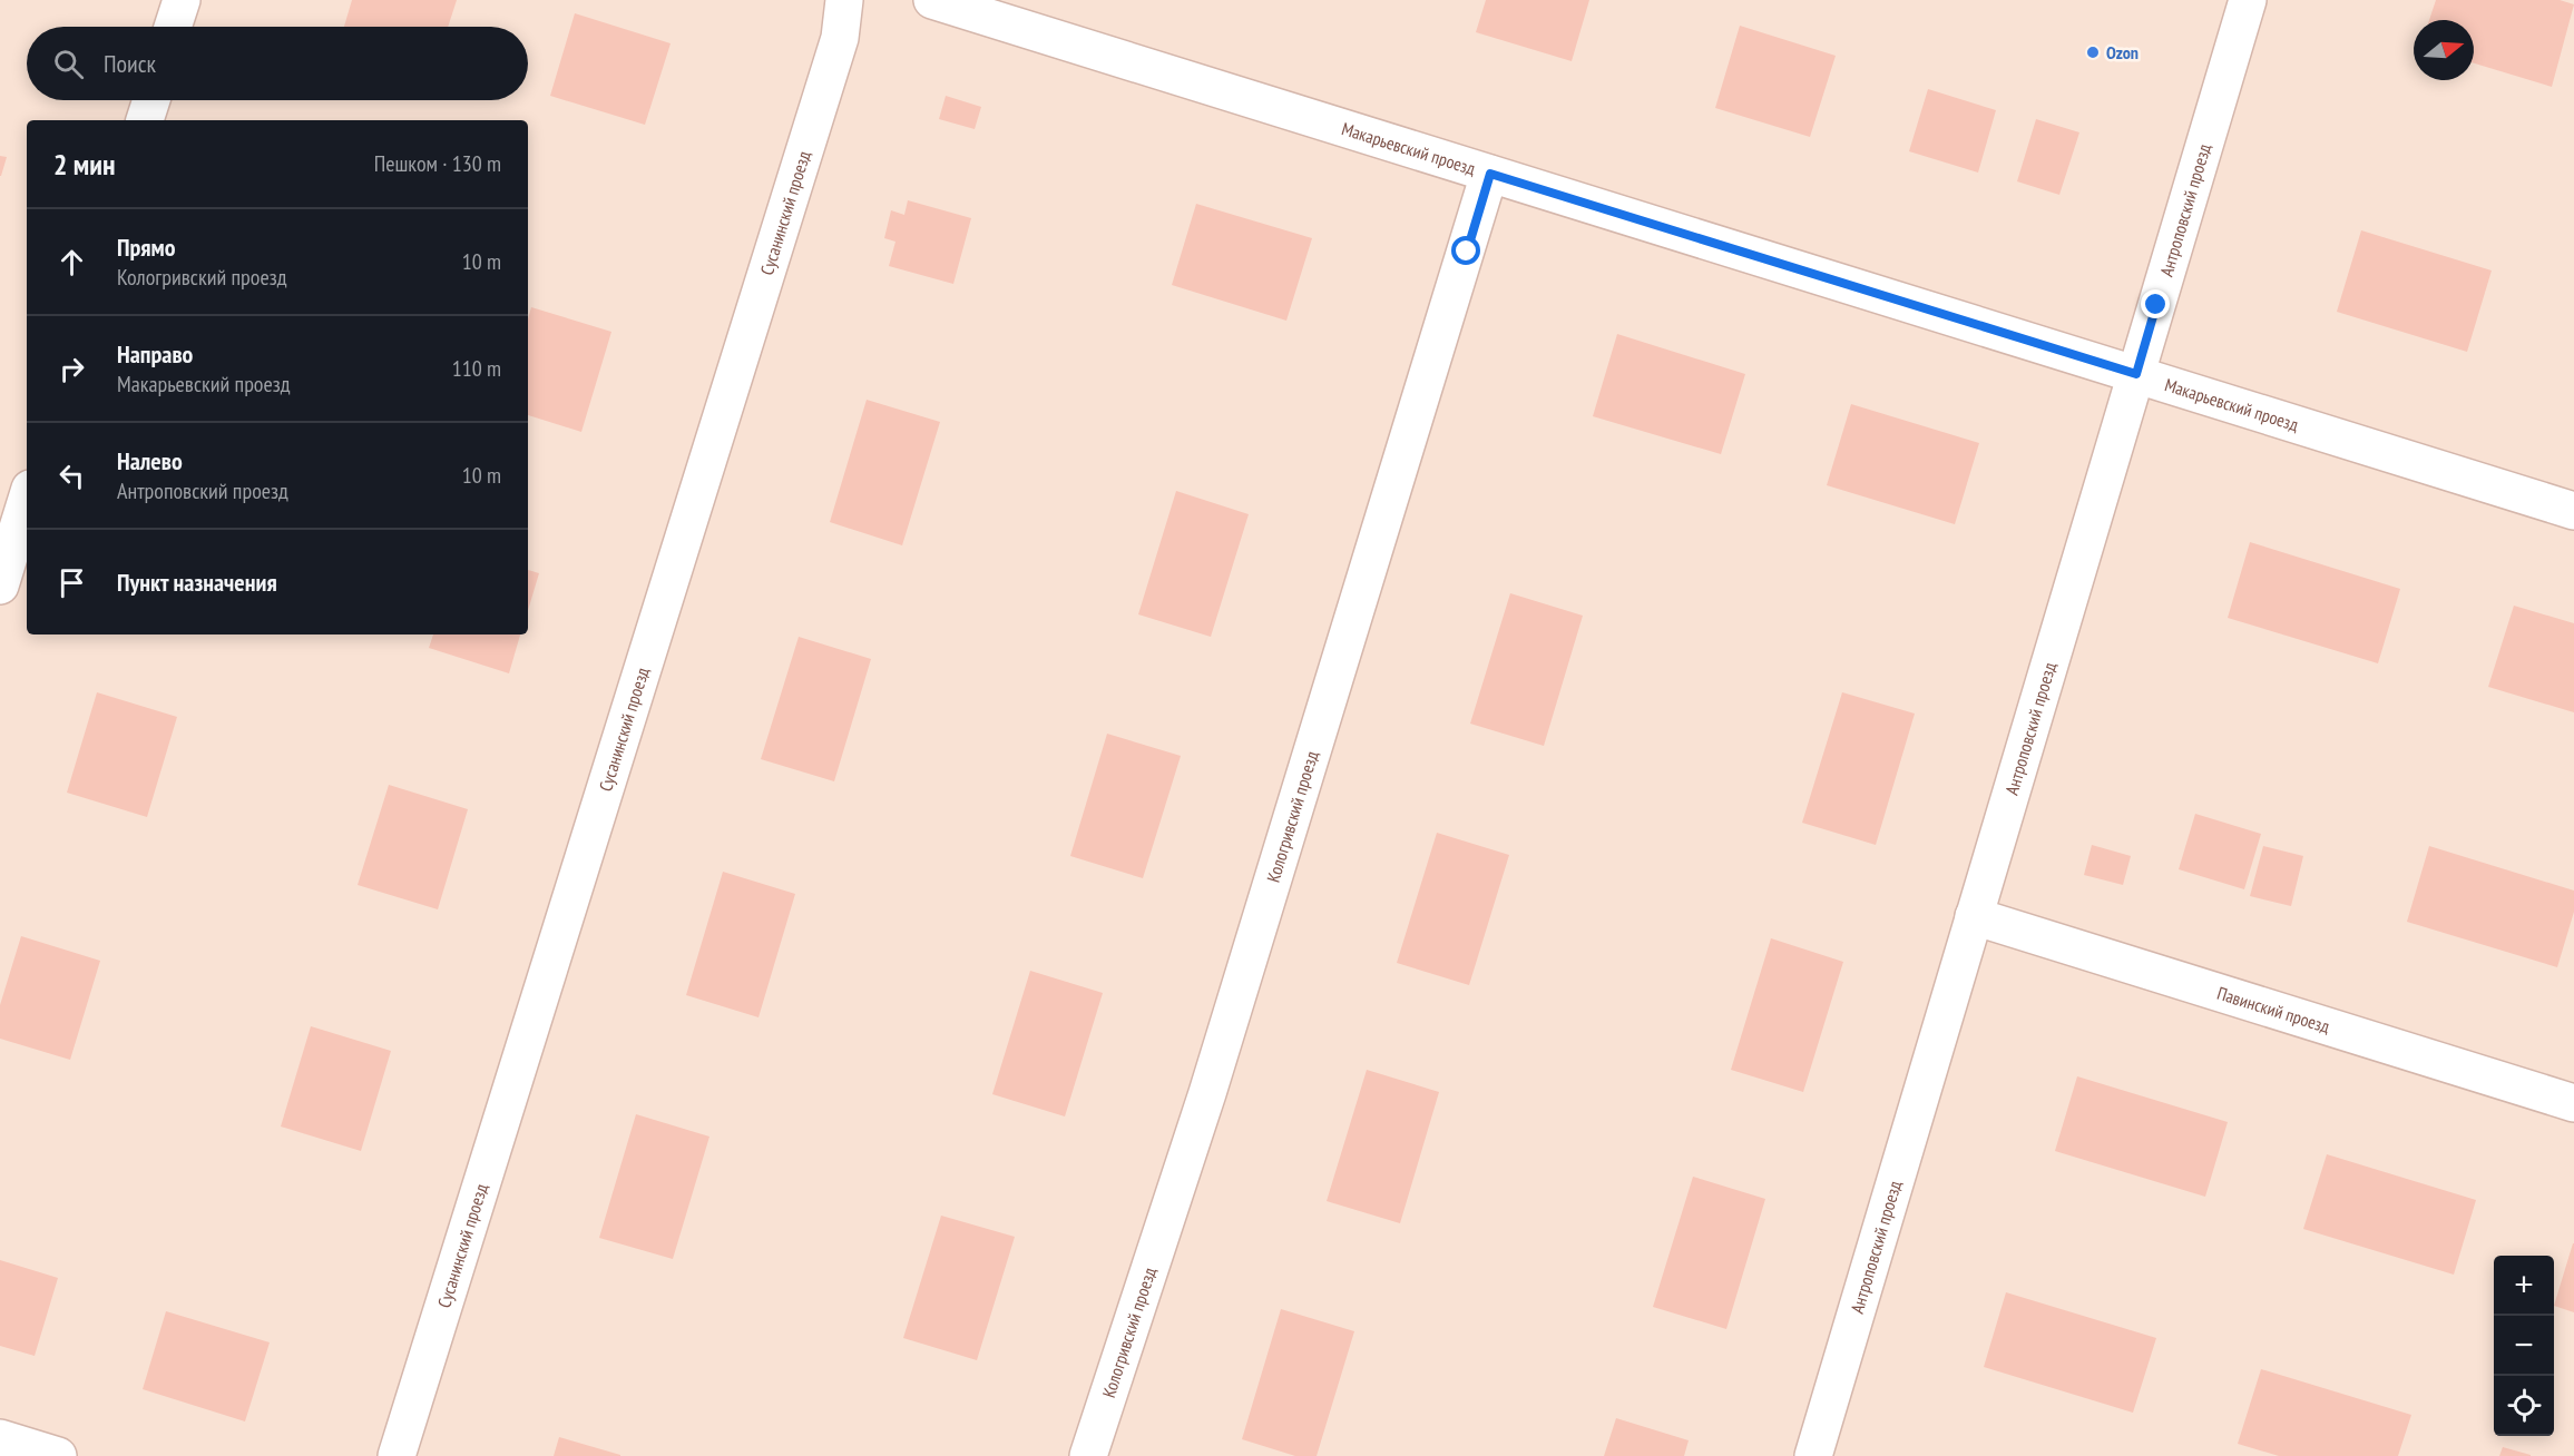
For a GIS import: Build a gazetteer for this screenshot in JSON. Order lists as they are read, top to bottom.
{
  "streets": {
    "street": [
      "Макарьевский проезд",
      "Антроповский проезд",
      "Сусанинский проезд",
      "Кологривский проезд",
      "Павинский проезд"
    ]
  },
  "crossings": [
    ["Макарьевский проезд", "Антроповский проезд"],
    ["Макарьевский проезд", "Кологривский проезд"],
    ["Антроповский проезд", "Павинский проезд"]
  ],
  "places": ["Ozon"],
  "north": "right",
  "page": {
    "search": "Поиск",
    "heading": ["2 мин", "Пешком · 130 m"],
    "list": [
      ["Прямо", "Кологривский проезд", "10 m"],
      ["Направо", "Макарьевский проезд", "110 m"],
      ["Налево", "Антроповский проезд", "10 m"],
      "Пункт назначения"
    ],
    "map_buttons": ["+", "−"]
  }
}
